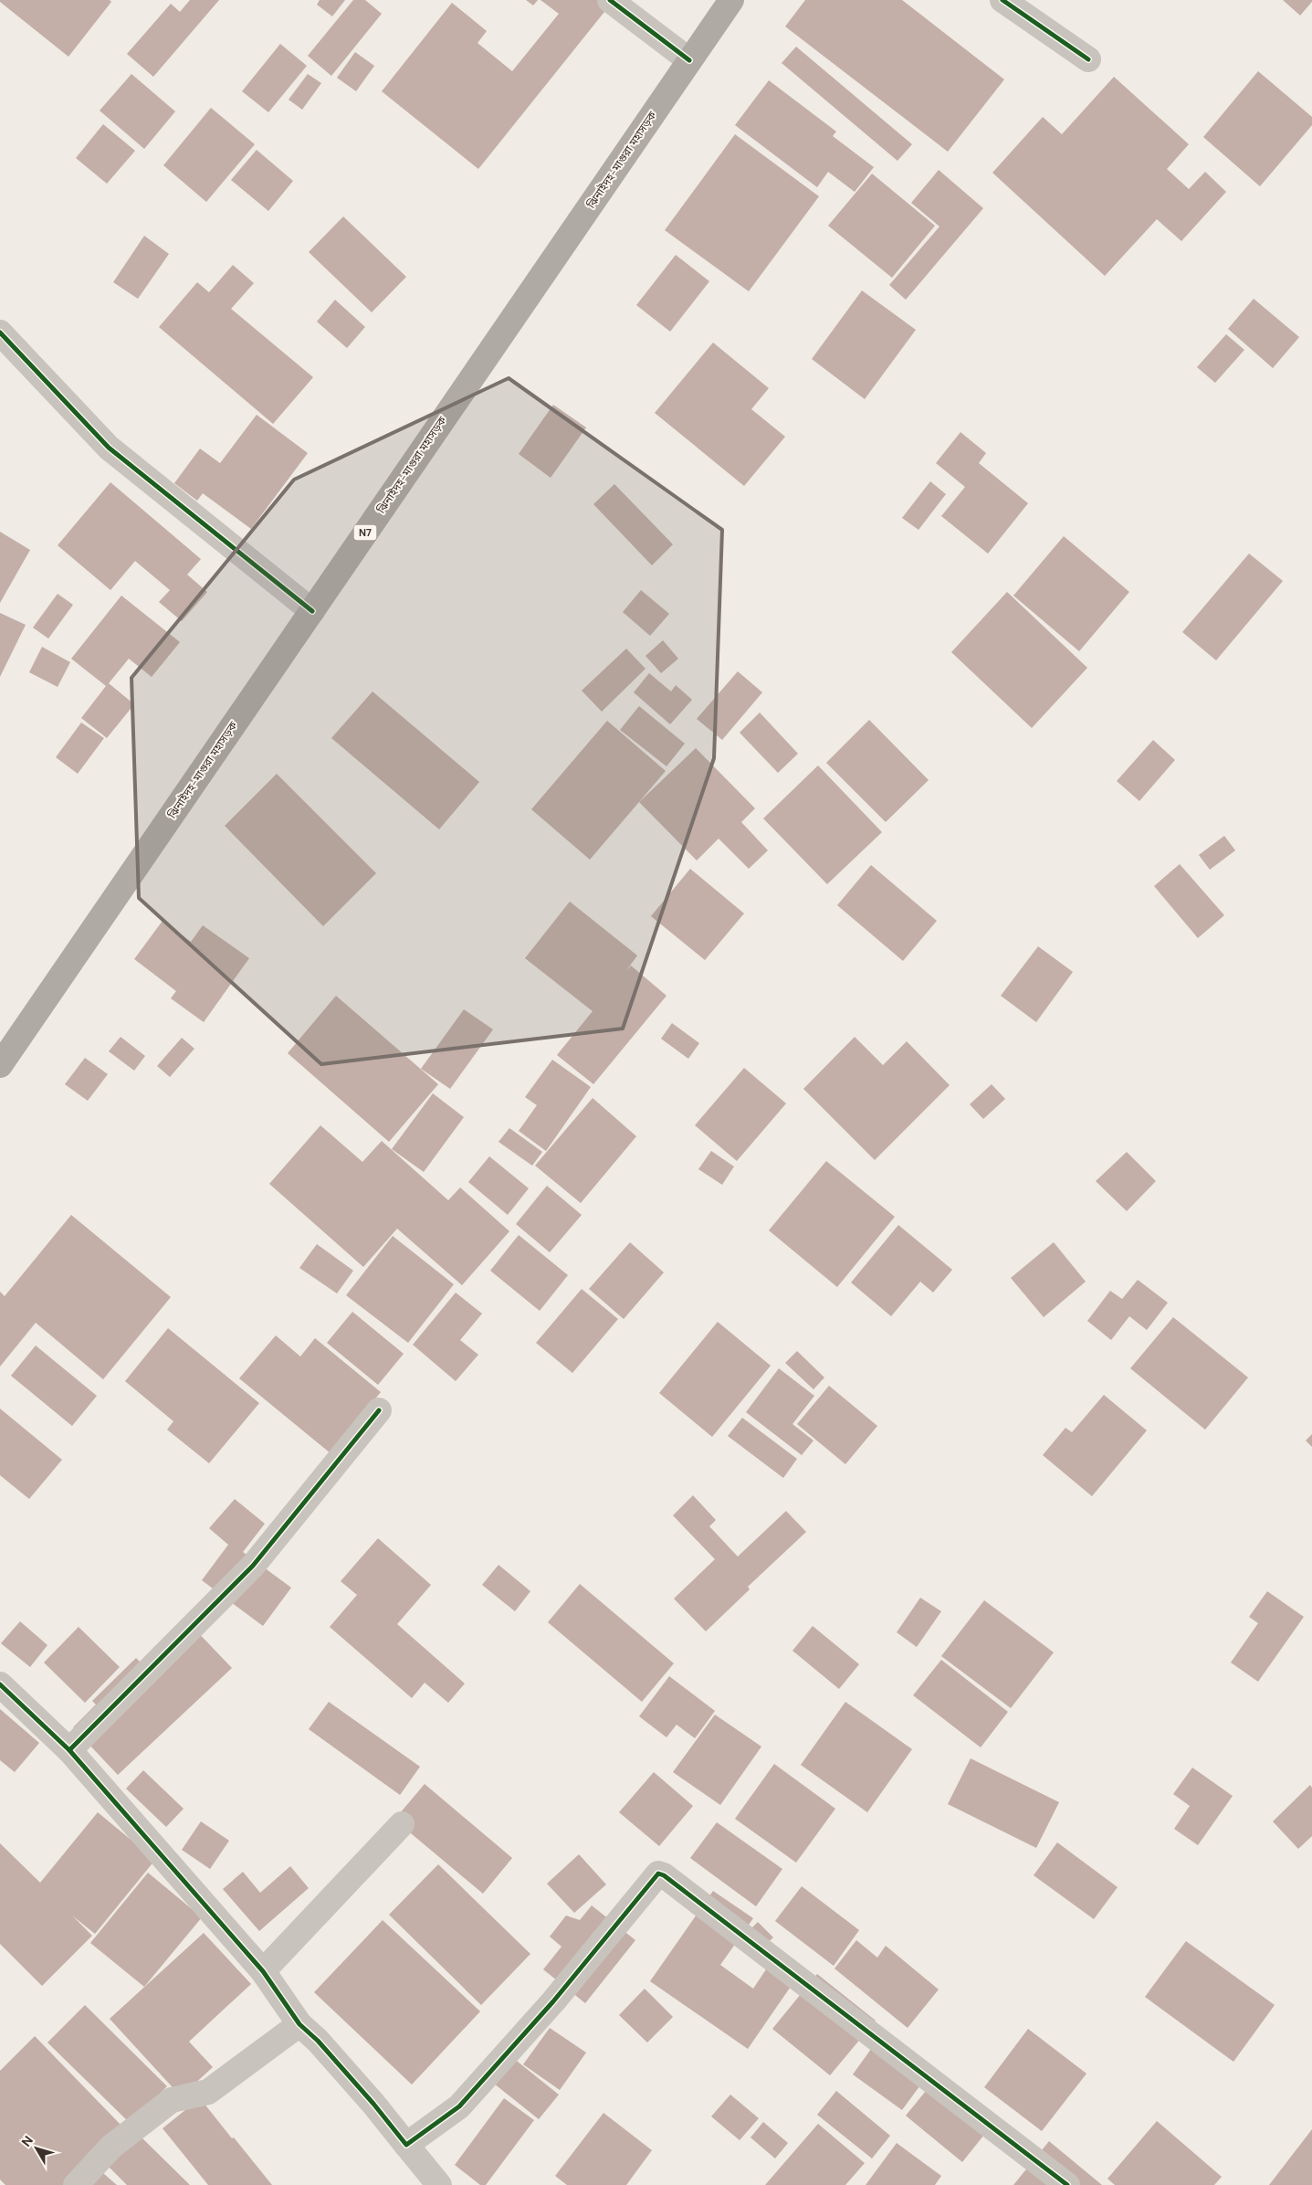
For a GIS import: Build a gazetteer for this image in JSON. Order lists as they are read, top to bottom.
{
  "streets": {
    "highway": ["ঝিনাইদহ-মাগুরা মহাসড়ক", "N7"]
  },
  "north": "top left"
}
